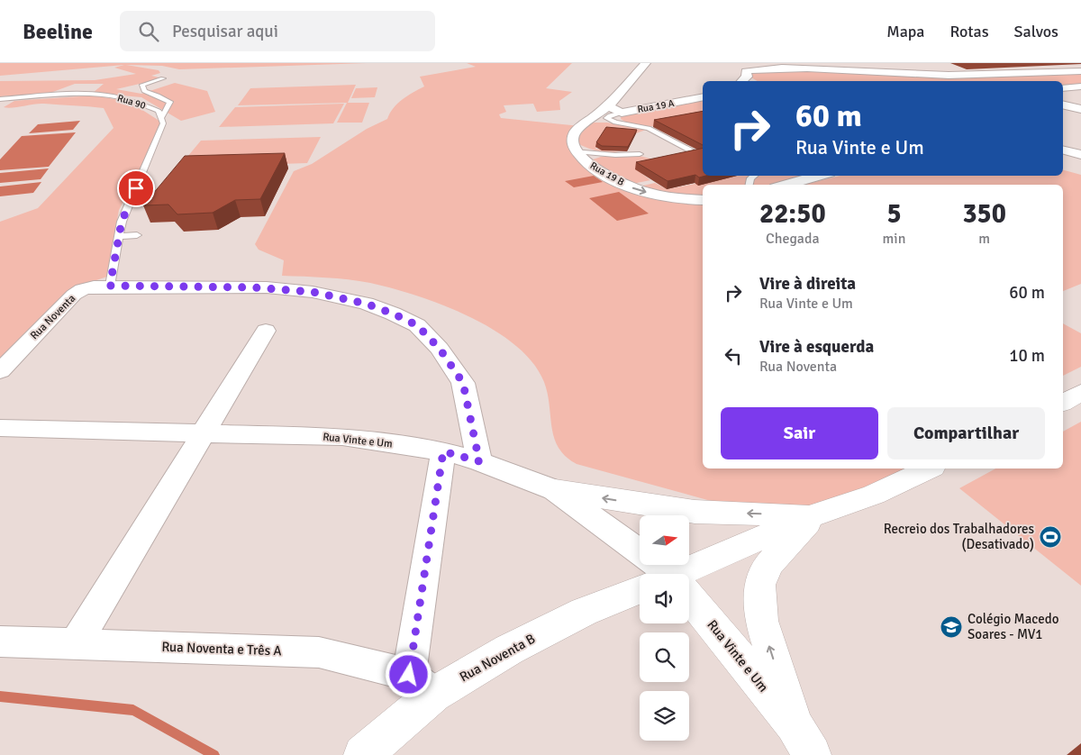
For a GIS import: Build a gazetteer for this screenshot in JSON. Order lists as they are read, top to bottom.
{
  "streets": {
    "street": [
      "Rua 19 A",
      "Rua 19 B",
      "Rua Noventa",
      "Rua Vinte e Um",
      "Rua Noventa e Três A",
      "Rua Noventa B"
    ],
    "lane": ["Rua 90"]
  },
  "crossings": [
    ["Rua Noventa", "Rua Vinte e Um"],
    ["Rua Noventa e Três A", "Rua Noventa B"]
  ],
  "one_way": ["Rua 19 B"],
  "places": {
    "sports": ["Recreio dos Trabalhadores (Desativado)"],
    "school or university": ["Colégio Macedo Soares - MV1"]
  },
  "north": "right",
  "page": {
    "header": "Beeline",
    "search": "Pesquisar aqui",
    "nav": ["Mapa", "Rotas", "Salvos"],
    "turn": ["60 m", "Rua Vinte e Um"],
    "eta": [
      "22:50",
      "Chegada",
      "5",
      "min",
      "350",
      "m"
    ],
    "list": [
      {
        "name": "Vire à direita",
        "note": "Rua Vinte e Um",
        "value": "60 m"
      },
      {
        "name": "Vire à esquerda",
        "note": "Rua Noventa",
        "value": "10 m"
      }
    ],
    "buttons": ["Sair", "Compartilhar"]
  }
}
